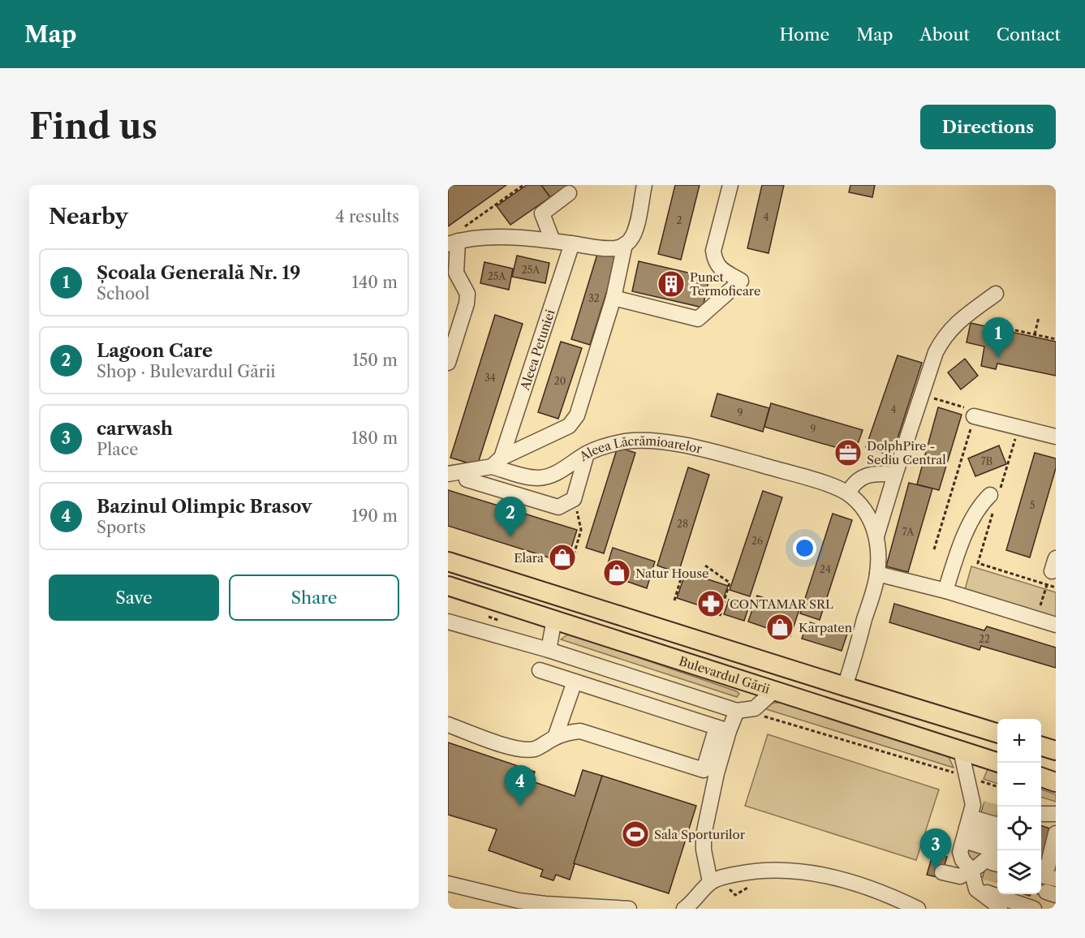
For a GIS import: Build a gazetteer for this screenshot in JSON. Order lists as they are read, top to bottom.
{
  "streets": {
    "main road": ["Bulevardul Gării"],
    "street": ["Aleea Petuniei", "Aleea Lăcrămioarelor"]
  },
  "crossings": [
    ["Aleea Lăcrămioarelor", "Bulevardul Gării"]
  ],
  "places": {
    "building": ["Punct Termoficare"],
    "office": ["DolphPire - Sediu Central"],
    "shop": ["Elara", "Natur House", "Karpaten"],
    "pharmacy": ["CONTAMAR SRL"],
    "sports": ["Sala Sporturilor"]
  },
  "house_numbers": [
    "4",
    "2",
    "25A",
    "25A",
    "32",
    "34",
    "20",
    "4",
    "9",
    "9",
    "7B",
    "5",
    "28",
    "7A",
    "26",
    "24",
    "22"
  ],
  "page": {
    "header": "Map",
    "nav": [
      "Home",
      "Map",
      "About",
      "Contact"
    ],
    "buttons": [
      "Directions",
      ["Save", "Share"]
    ],
    "title": "Find us",
    "heading": ["Nearby", "4 results"],
    "list": [
      {
        "mark": "1",
        "name": "Școala Generală Nr. 19",
        "note": "School",
        "value": "140 m"
      },
      {
        "mark": "2",
        "name": "Lagoon Care",
        "note": "Shop · Bulevardul Gării",
        "value": "150 m"
      },
      {
        "mark": "3",
        "name": "carwash",
        "note": "Place",
        "value": "180 m"
      },
      {
        "mark": "4",
        "name": "Bazinul Olimpic Brasov",
        "note": "Sports",
        "value": "190 m"
      }
    ],
    "pins": [
      "1",
      "2",
      "4",
      "3"
    ],
    "map_buttons": ["+", "−"]
  }
}
